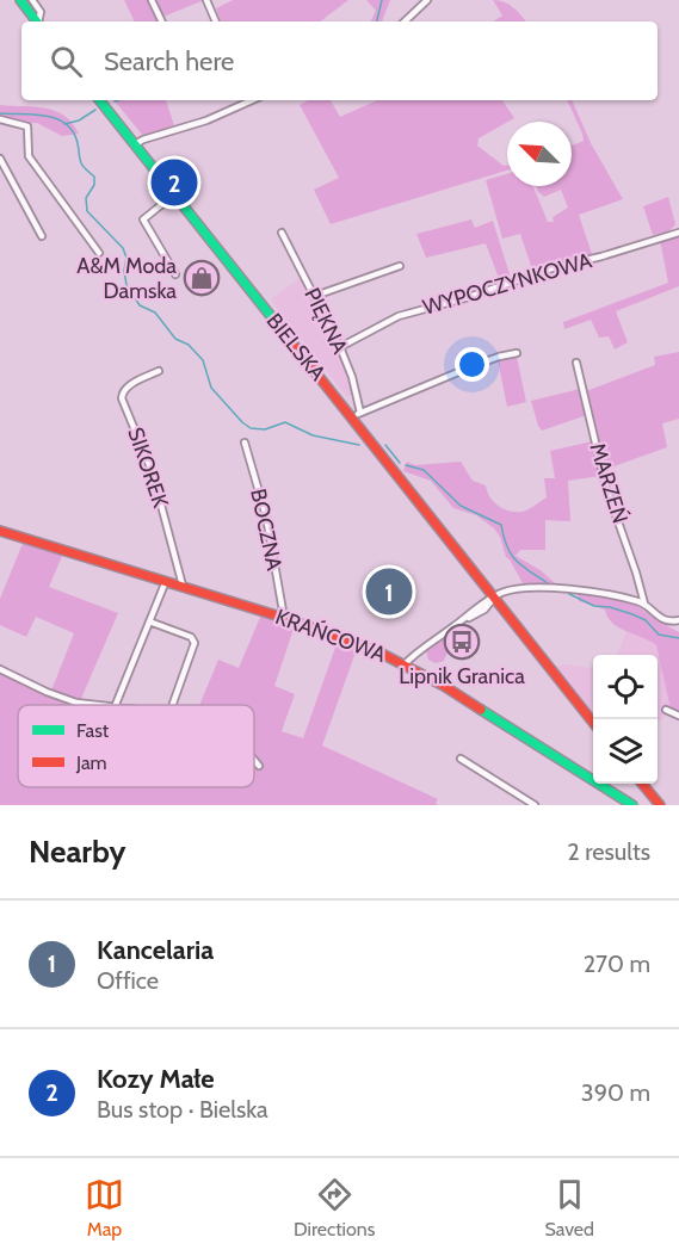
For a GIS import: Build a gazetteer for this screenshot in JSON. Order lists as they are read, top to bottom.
{
  "streets": {
    "main road": ["BIELSKA", "KRAŃCOWA"],
    "street": [
      "WYPOCZYNKOWA",
      "PIĘKNA",
      "SIKOREK",
      "MARZEŃ",
      "BOCZNA"
    ]
  },
  "crossings": [
    ["WYPOCZYNKOWA", "PIĘKNA"],
    ["PIĘKNA", "BIELSKA"],
    ["SIKOREK", "KRAŃCOWA"],
    ["BOCZNA", "KRAŃCOWA"]
  ],
  "places": {
    "shop": ["A&M Moda Damska"],
    "bus stop": ["Lipnik Granica"]
  },
  "legend": ["Fast", "Jam"],
  "north": "top left",
  "page": {
    "search": "Search here",
    "pins": ["2", "1"],
    "heading": ["Nearby", "2 results"],
    "list": [
      {
        "mark": "1",
        "name": "Kancelaria",
        "note": "Office",
        "value": "270 m"
      },
      {
        "mark": "2",
        "name": "Kozy Małe",
        "note": "Bus stop · Bielska",
        "value": "390 m"
      }
    ],
    "nav": ["Map", "Directions", "Saved"]
  }
}
